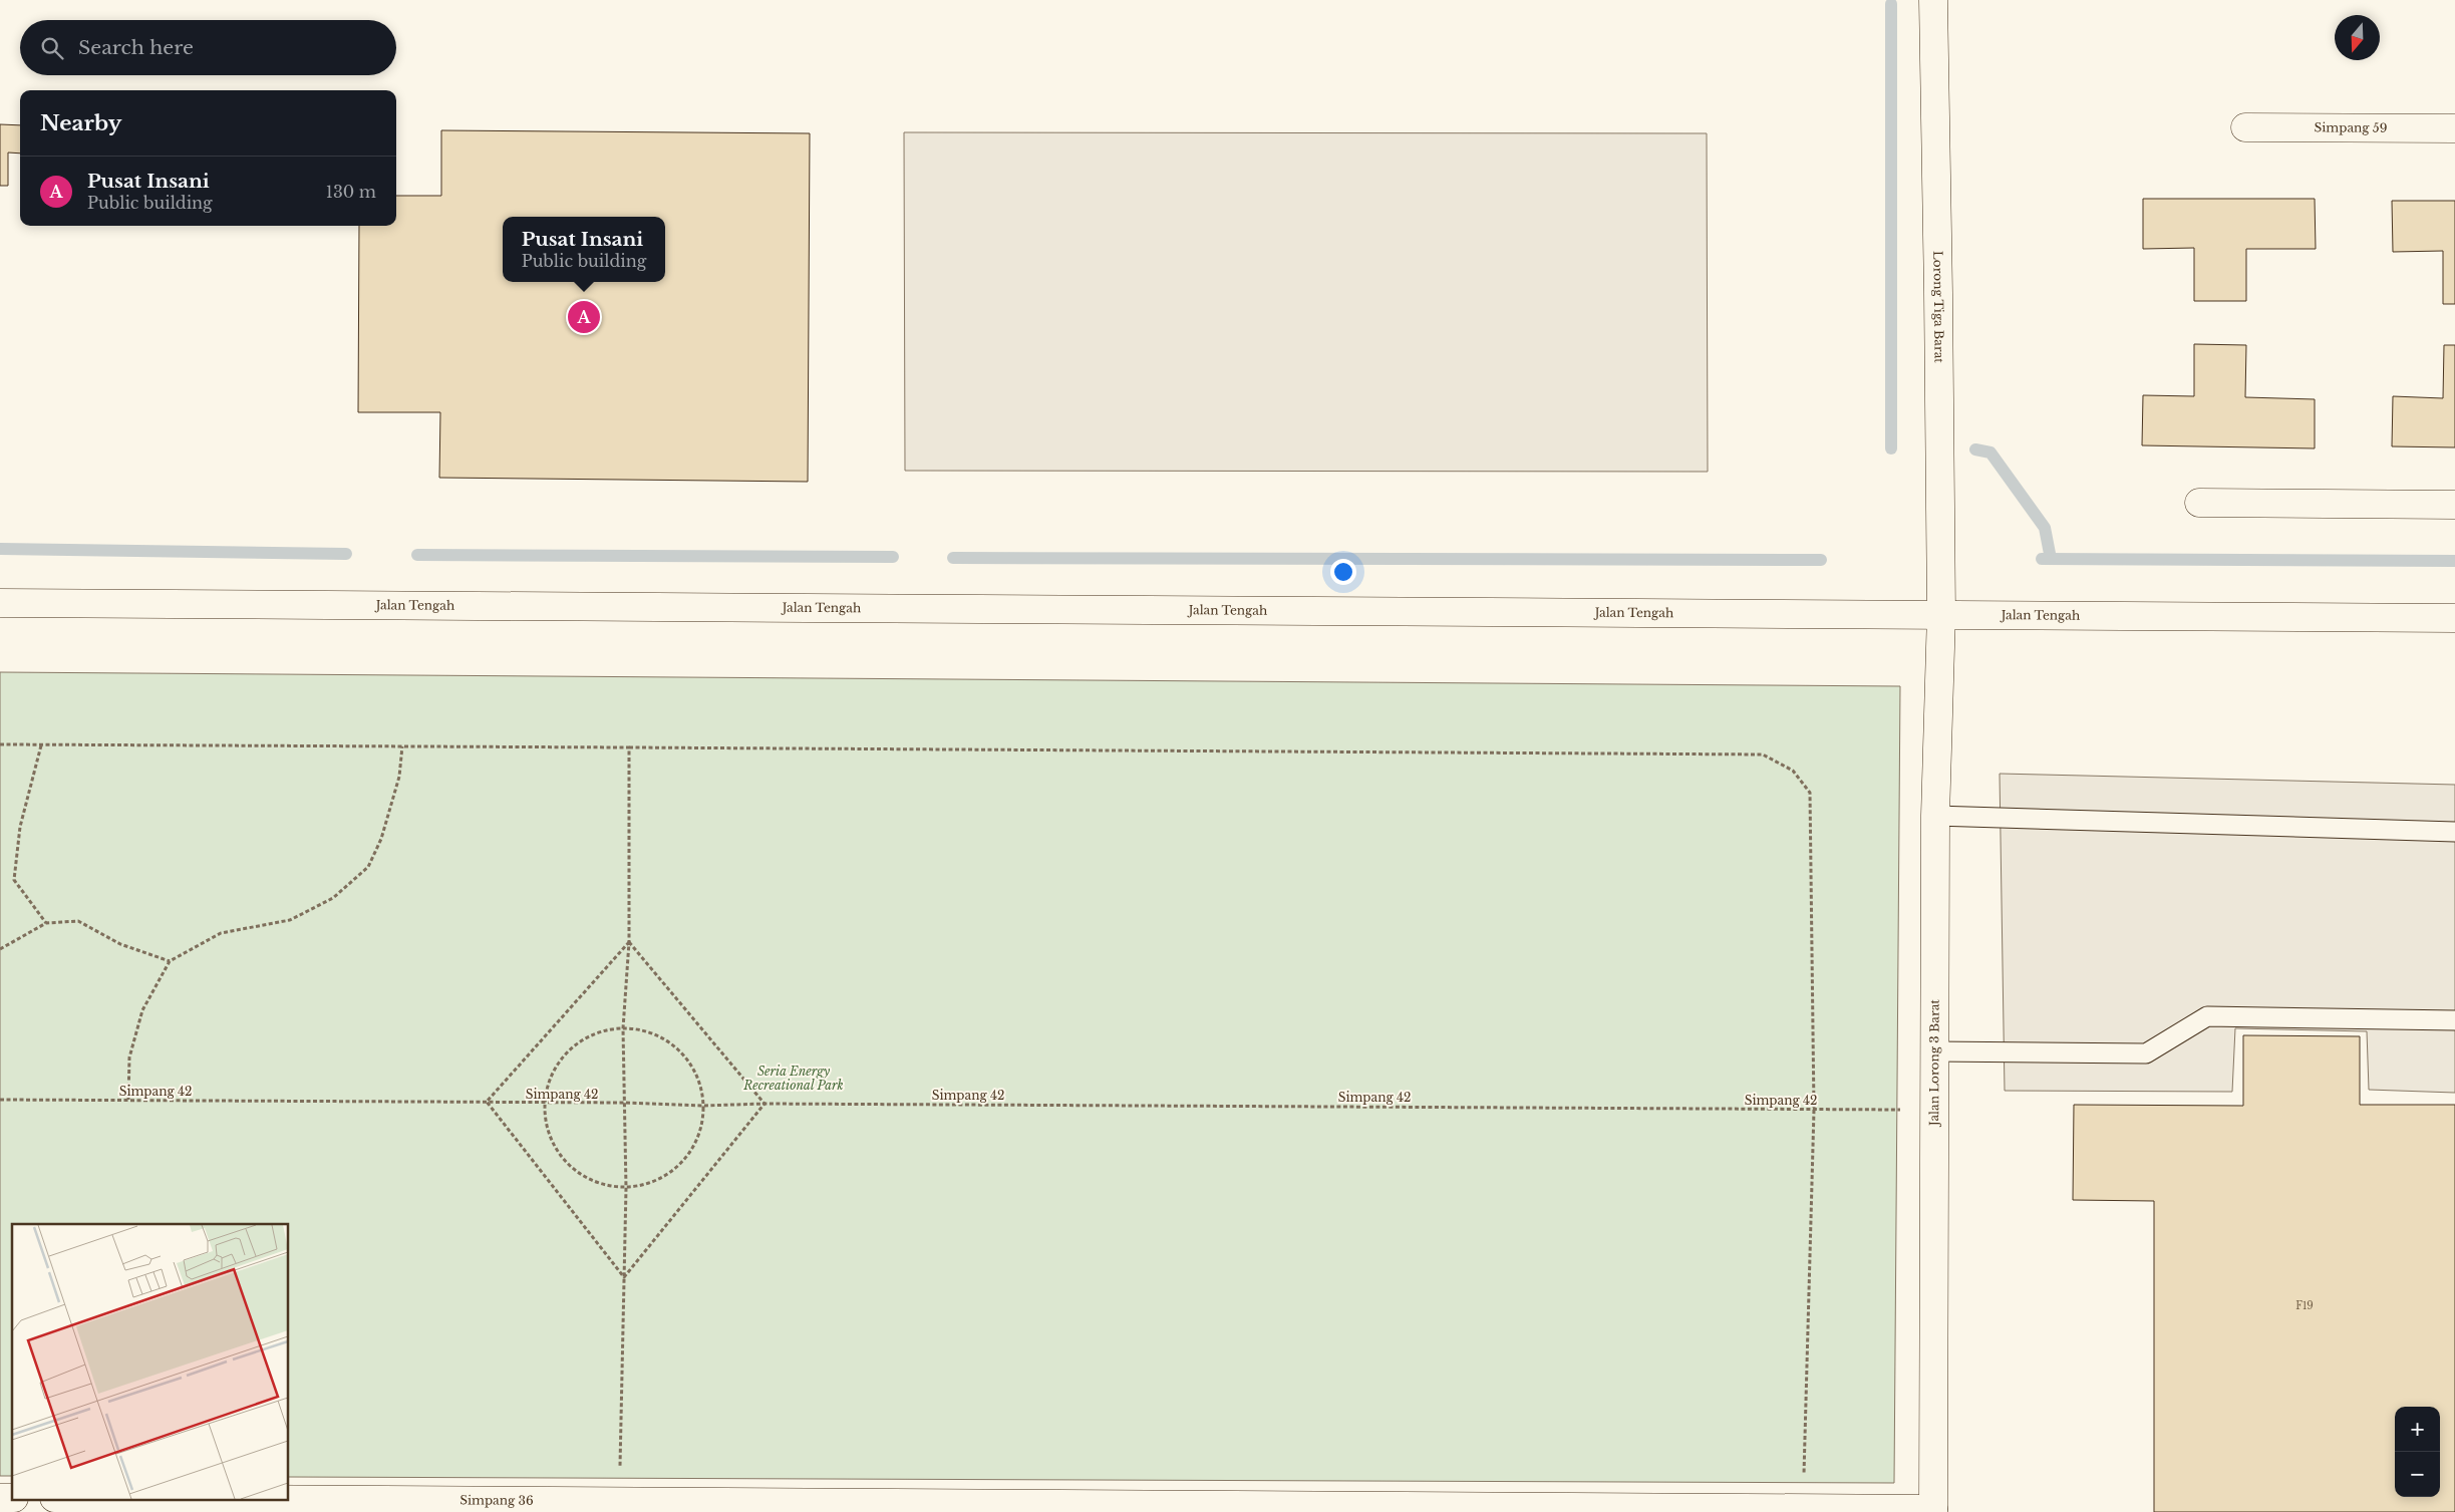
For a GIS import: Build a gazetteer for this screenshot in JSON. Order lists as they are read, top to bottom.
{
  "streets": {
    "street": [
      "Simpang 59",
      "Lorong Tiga Barat",
      "Jalan Tengah",
      "Jalan Lorong 3 Barat",
      "Simpang 36"
    ],
    "path": ["Simpang 42"]
  },
  "crossings": [
    ["Lorong Tiga Barat", "Jalan Tengah"],
    ["Lorong Tiga Barat", "Jalan Lorong 3 Barat"],
    ["Jalan Tengah", "Jalan Lorong 3 Barat"],
    ["Jalan Lorong 3 Barat", "Simpang 42"],
    ["Jalan Lorong 3 Barat", "Simpang 36"]
  ],
  "parks": ["Seria Energy Recreational Park"],
  "house_numbers": ["F19"],
  "north": "bottom",
  "page": {
    "search": "Search here",
    "heading": "Nearby",
    "list": [
      {
        "mark": "A",
        "name": "Pusat Insani",
        "note": "Public building",
        "value": "130 m"
      }
    ],
    "popup": ["Pusat Insani", "Public building"],
    "pins": "A",
    "map_buttons": ["+", "−"]
  }
}
